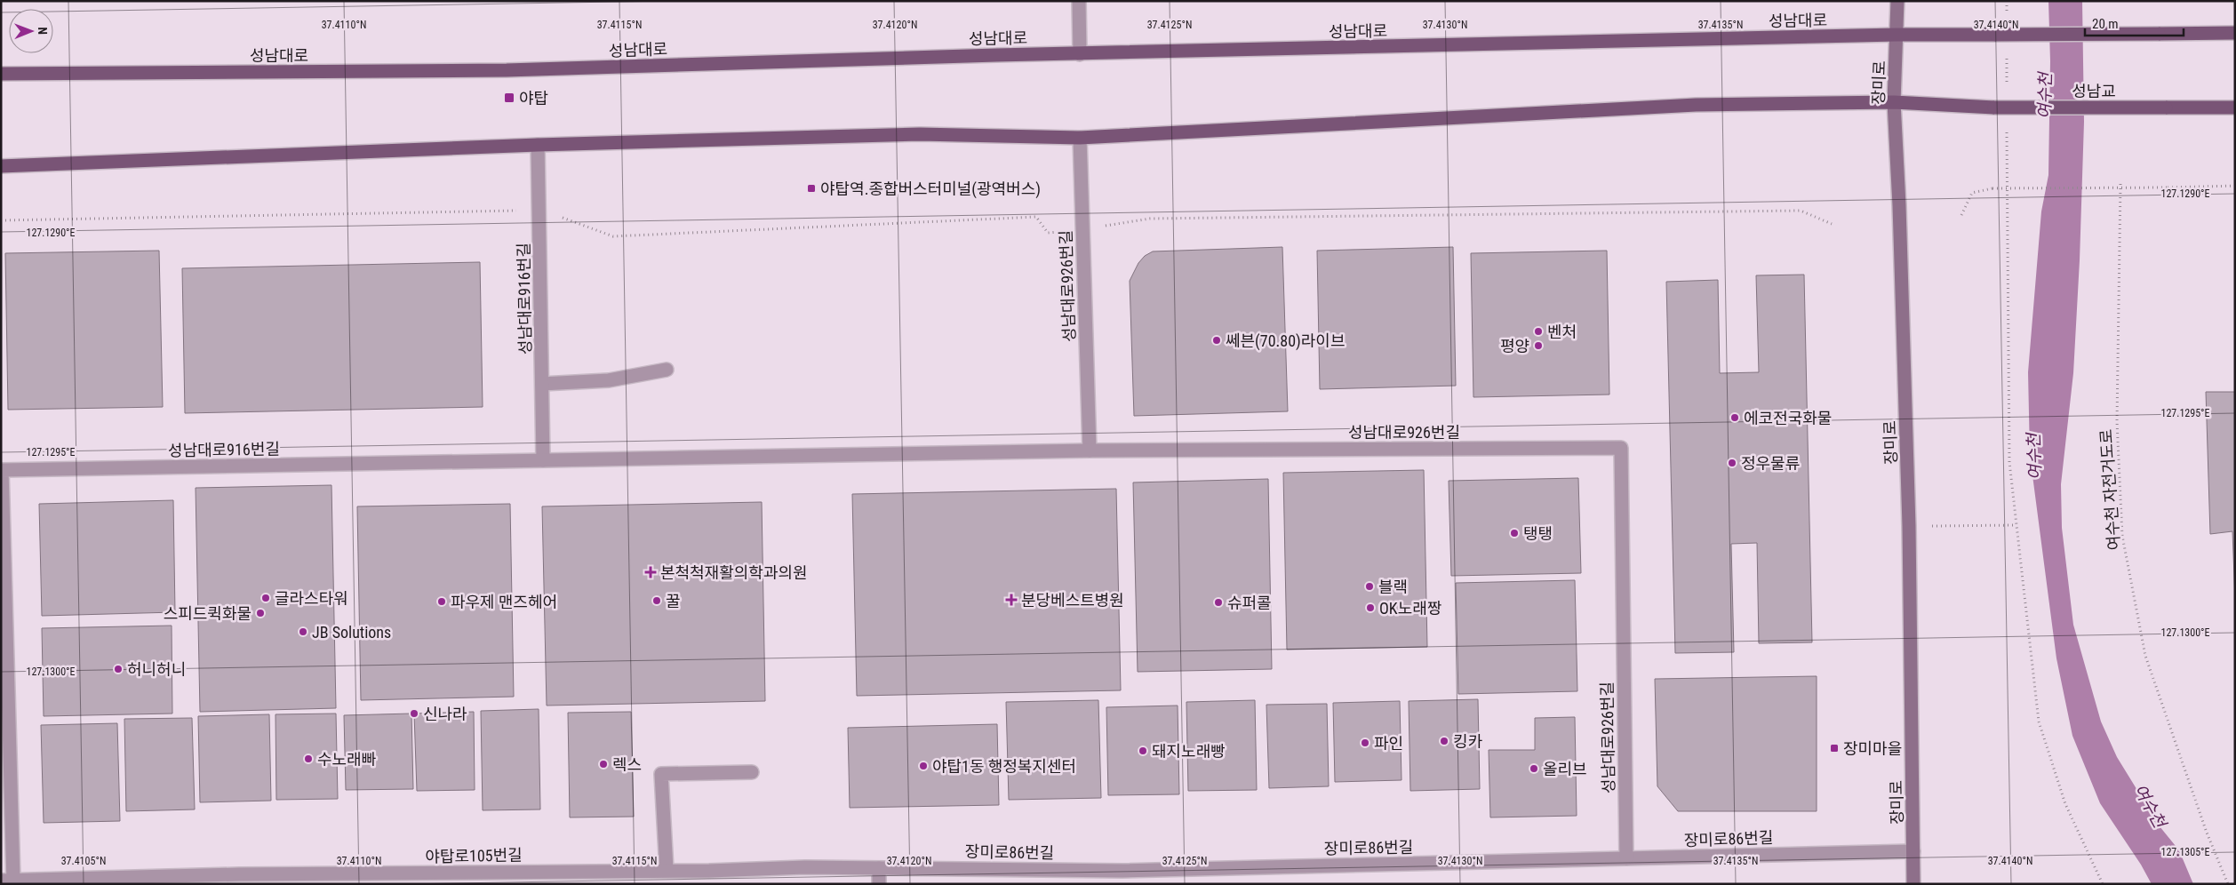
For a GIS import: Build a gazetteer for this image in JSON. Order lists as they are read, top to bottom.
{
  "streets": {
    "main road": ["성남대로", "성남교"],
    "street": [
      "장미로",
      "성남대로926번길",
      "성남대로916번길",
      "장미로86번길",
      "야탑로105번길"
    ],
    "path": ["여수천 자전거도로"]
  },
  "crossings": [
    ["성남대로", "장미로"],
    ["장미로", "성남교"],
    ["장미로", "장미로86번길"],
    ["성남대로926번길", "장미로86번길"],
    ["성남대로916번길", "야탑로105번길"],
    ["장미로86번길", "야탑로105번길"]
  ],
  "water": ["여수천"],
  "places": {
    "transit": ["야탑", "야탑역.종합버스터미널(광역버스)", "장미마을"],
    "other": [
      "벤처",
      "쎄븐(70.80)라이브",
      "평양",
      "에코전국화물",
      "정우물류",
      "탱탱",
      "블랙",
      "글라스타워",
      "꿀",
      "파우제 맨즈헤어",
      "슈퍼콜",
      "OK노래짱",
      "스피드퀵화물",
      "JB Solutions",
      "허니허니",
      "신나라",
      "킹카",
      "파인",
      "돼지노래빵",
      "수노래빠",
      "렉스",
      "야탑1동 행정복지센터",
      "올리브"
    ],
    "health": ["본척척재활의학과의원", "분당베스트병원"]
  },
  "scale_bar": "20 m",
  "north": "right",
  "coordinates": [
    "37.4110°N",
    "37.4115°N",
    "37.4120°N",
    "37.4125°N",
    "37.4130°N",
    "37.4135°N",
    "37.4140°N",
    "127.1290°E",
    "127.1295°E",
    "127.1300°E",
    "127.1305°E",
    "37.4105°N"
  ]
}
